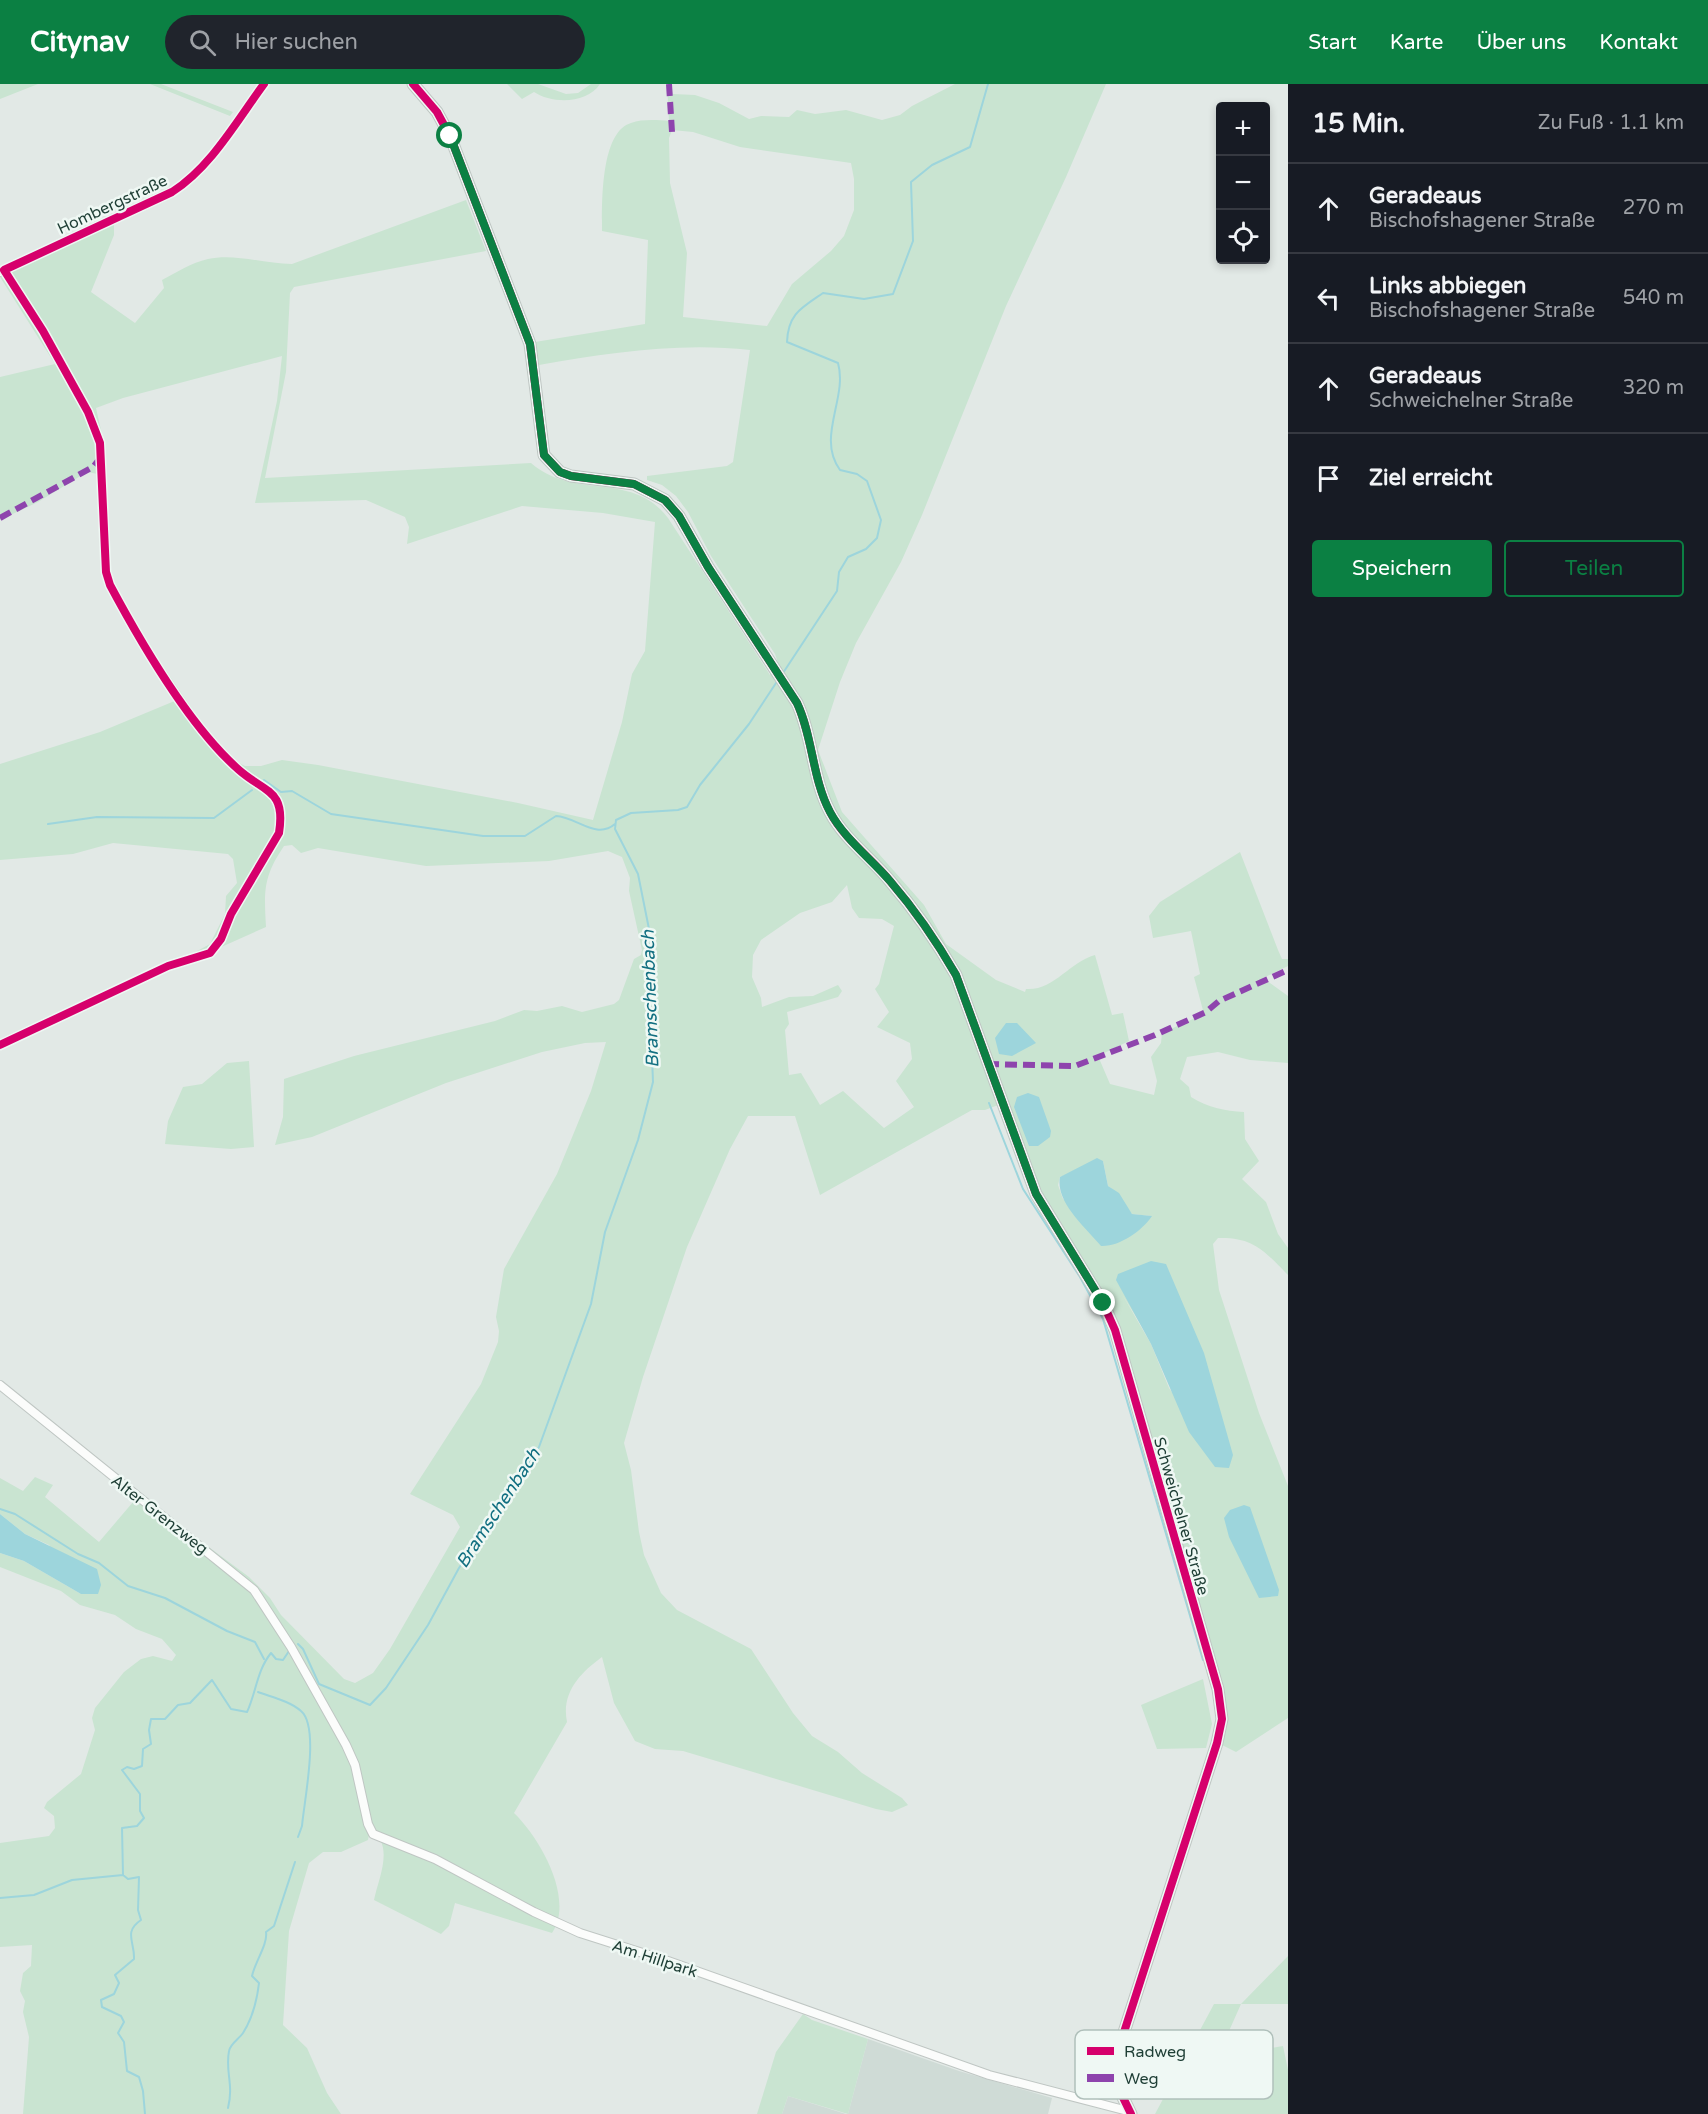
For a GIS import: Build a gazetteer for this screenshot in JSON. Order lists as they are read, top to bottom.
{
  "streets": {
    "street": [
      "Hombergstraße",
      "Alter Grenzweg",
      "Schweichelner Straße",
      "Am Hillpark"
    ]
  },
  "crossings": [
    ["Alter Grenzweg", "Am Hillpark"]
  ],
  "water": ["Bramschenbach"],
  "legend": ["Radweg", "Weg"],
  "page": {
    "header": "Citynav",
    "search": "Hier suchen",
    "nav": [
      "Start",
      "Karte",
      "Über uns",
      "Kontakt"
    ],
    "heading": ["15 Min.", "Zu Fuß · 1.1 km"],
    "map_buttons": ["+", "−"],
    "list": [
      ["Geradeaus", "Bischofshagener Straße", "270 m"],
      ["Links abbiegen", "Bischofshagener Straße", "540 m"],
      ["Geradeaus", "Schweichelner Straße", "320 m"],
      "Ziel erreicht"
    ],
    "buttons": ["Speichern", "Teilen"]
  }
}
